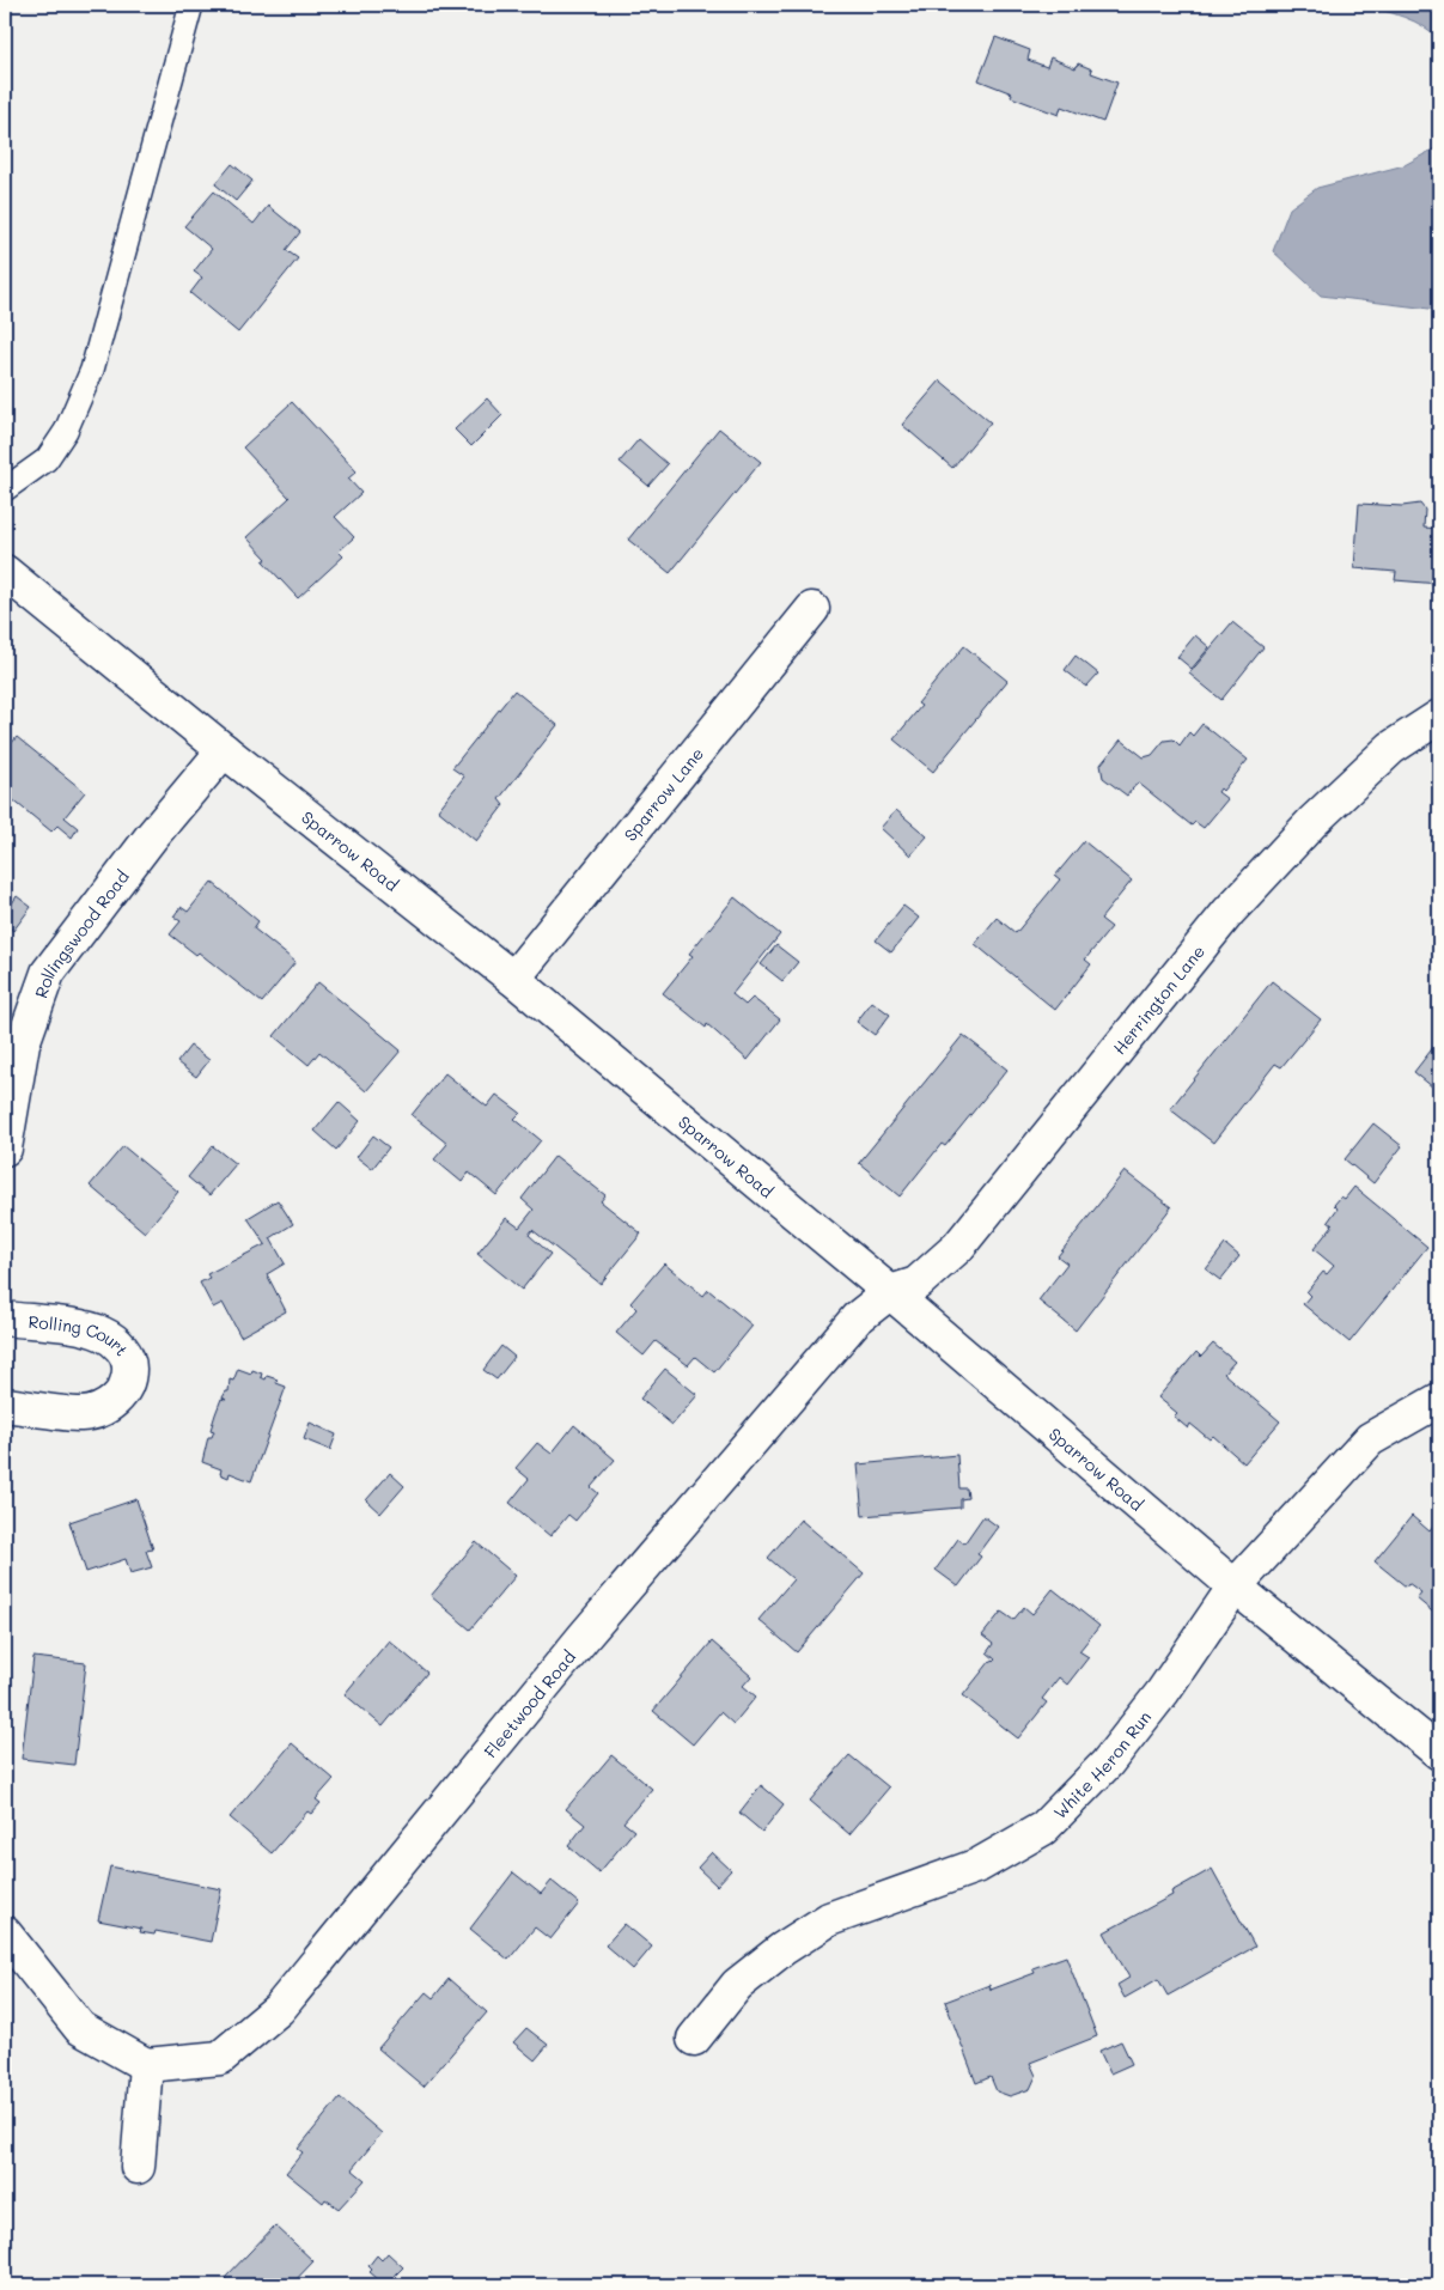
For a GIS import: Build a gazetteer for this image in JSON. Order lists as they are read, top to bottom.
{
  "streets": {
    "street": [
      "Sparrow Lane",
      "Sparrow Road",
      "Rollingswood Road",
      "Herrington Lane",
      "Rolling Court",
      "Fleetwood Road",
      "White Heron Run"
    ]
  },
  "crossings": [
    ["Sparrow Lane", "Sparrow Road"],
    ["Sparrow Road", "Rollingswood Road"],
    ["Sparrow Road", "Herrington Lane"],
    ["Sparrow Road", "Fleetwood Road"],
    ["Sparrow Road", "White Heron Run"],
    ["Herrington Lane", "Fleetwood Road"]
  ]
}
